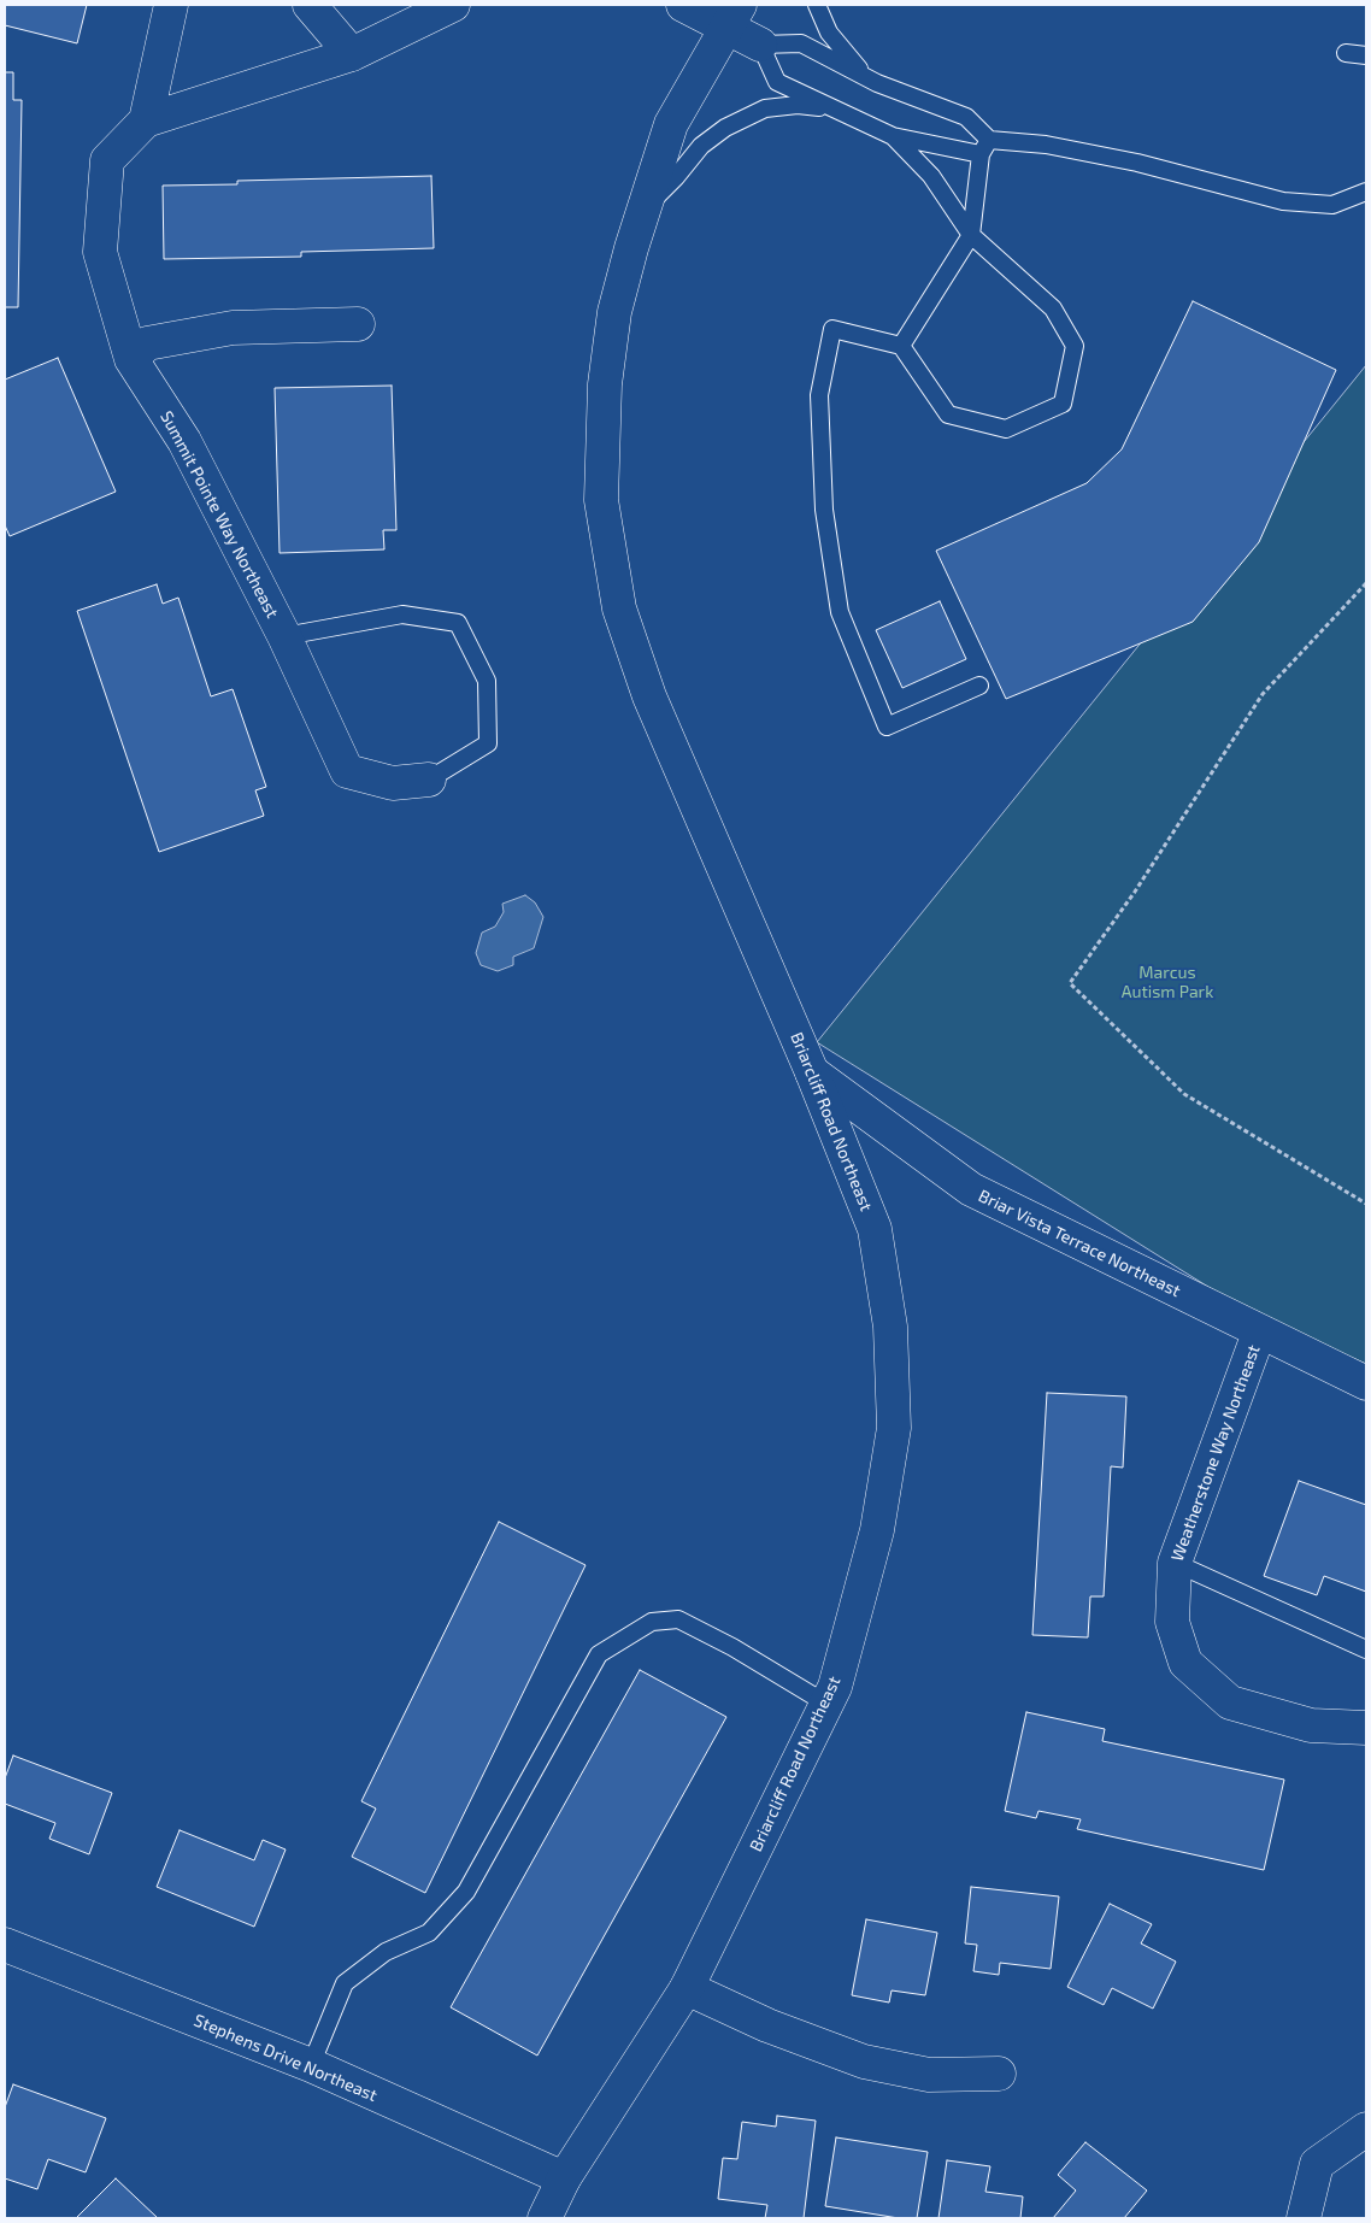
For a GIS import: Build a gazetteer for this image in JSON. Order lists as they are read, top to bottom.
{
  "streets": {
    "street": [
      "Summit Pointe Way Northeast",
      "Briarcliff Road Northeast",
      "Briar Vista Terrace Northeast",
      "Weatherstone Way Northeast",
      "Stephens Drive Northeast"
    ]
  },
  "crossings": [
    ["Briarcliff Road Northeast", "Briar Vista Terrace Northeast"],
    ["Briarcliff Road Northeast", "Stephens Drive Northeast"],
    ["Briar Vista Terrace Northeast", "Weatherstone Way Northeast"]
  ],
  "parks": ["Marcus Autism Park"]
}
